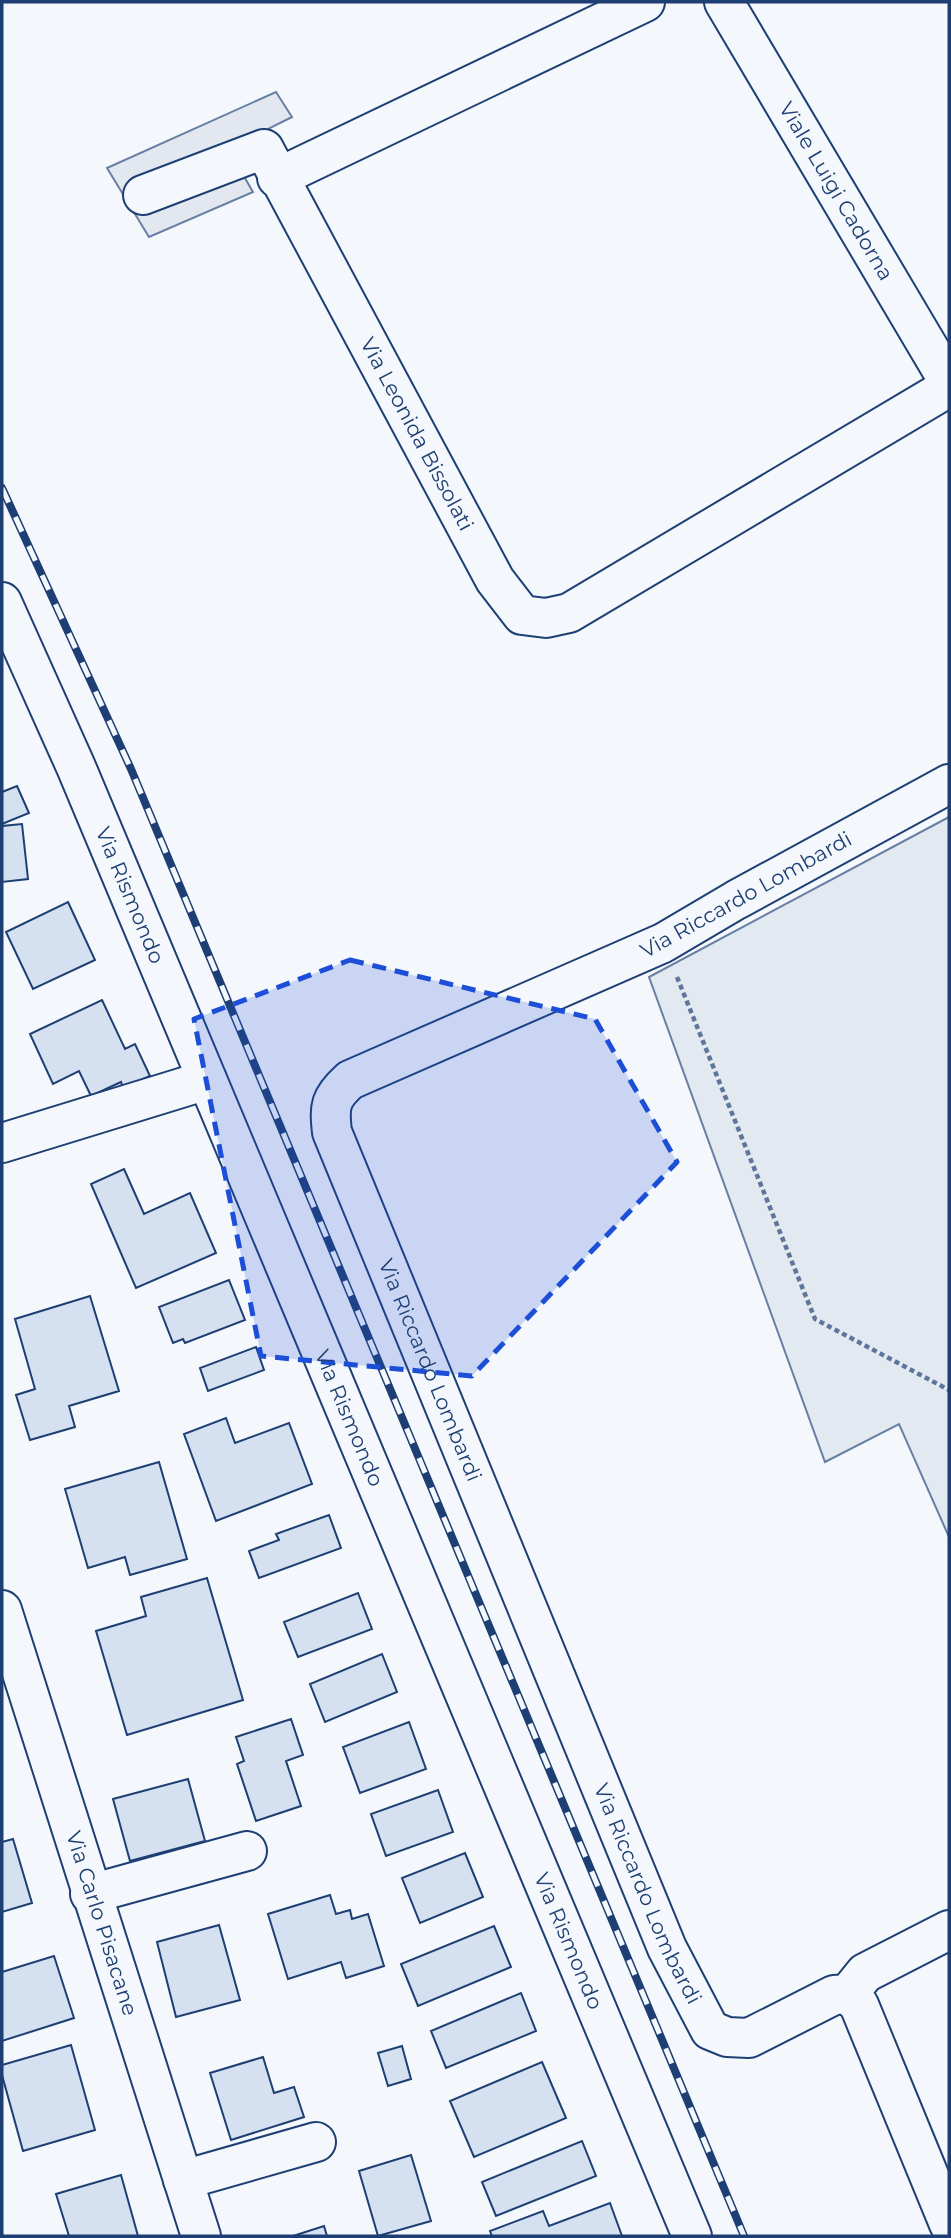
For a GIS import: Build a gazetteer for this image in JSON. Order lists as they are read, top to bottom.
{
  "streets": {
    "street": [
      "Viale Luigi Cadorna",
      "Via Leonida Bissolati",
      "Via Rismondo",
      "Via Riccardo Lombardi",
      "Via Carlo Pisacane"
    ]
  }
}
